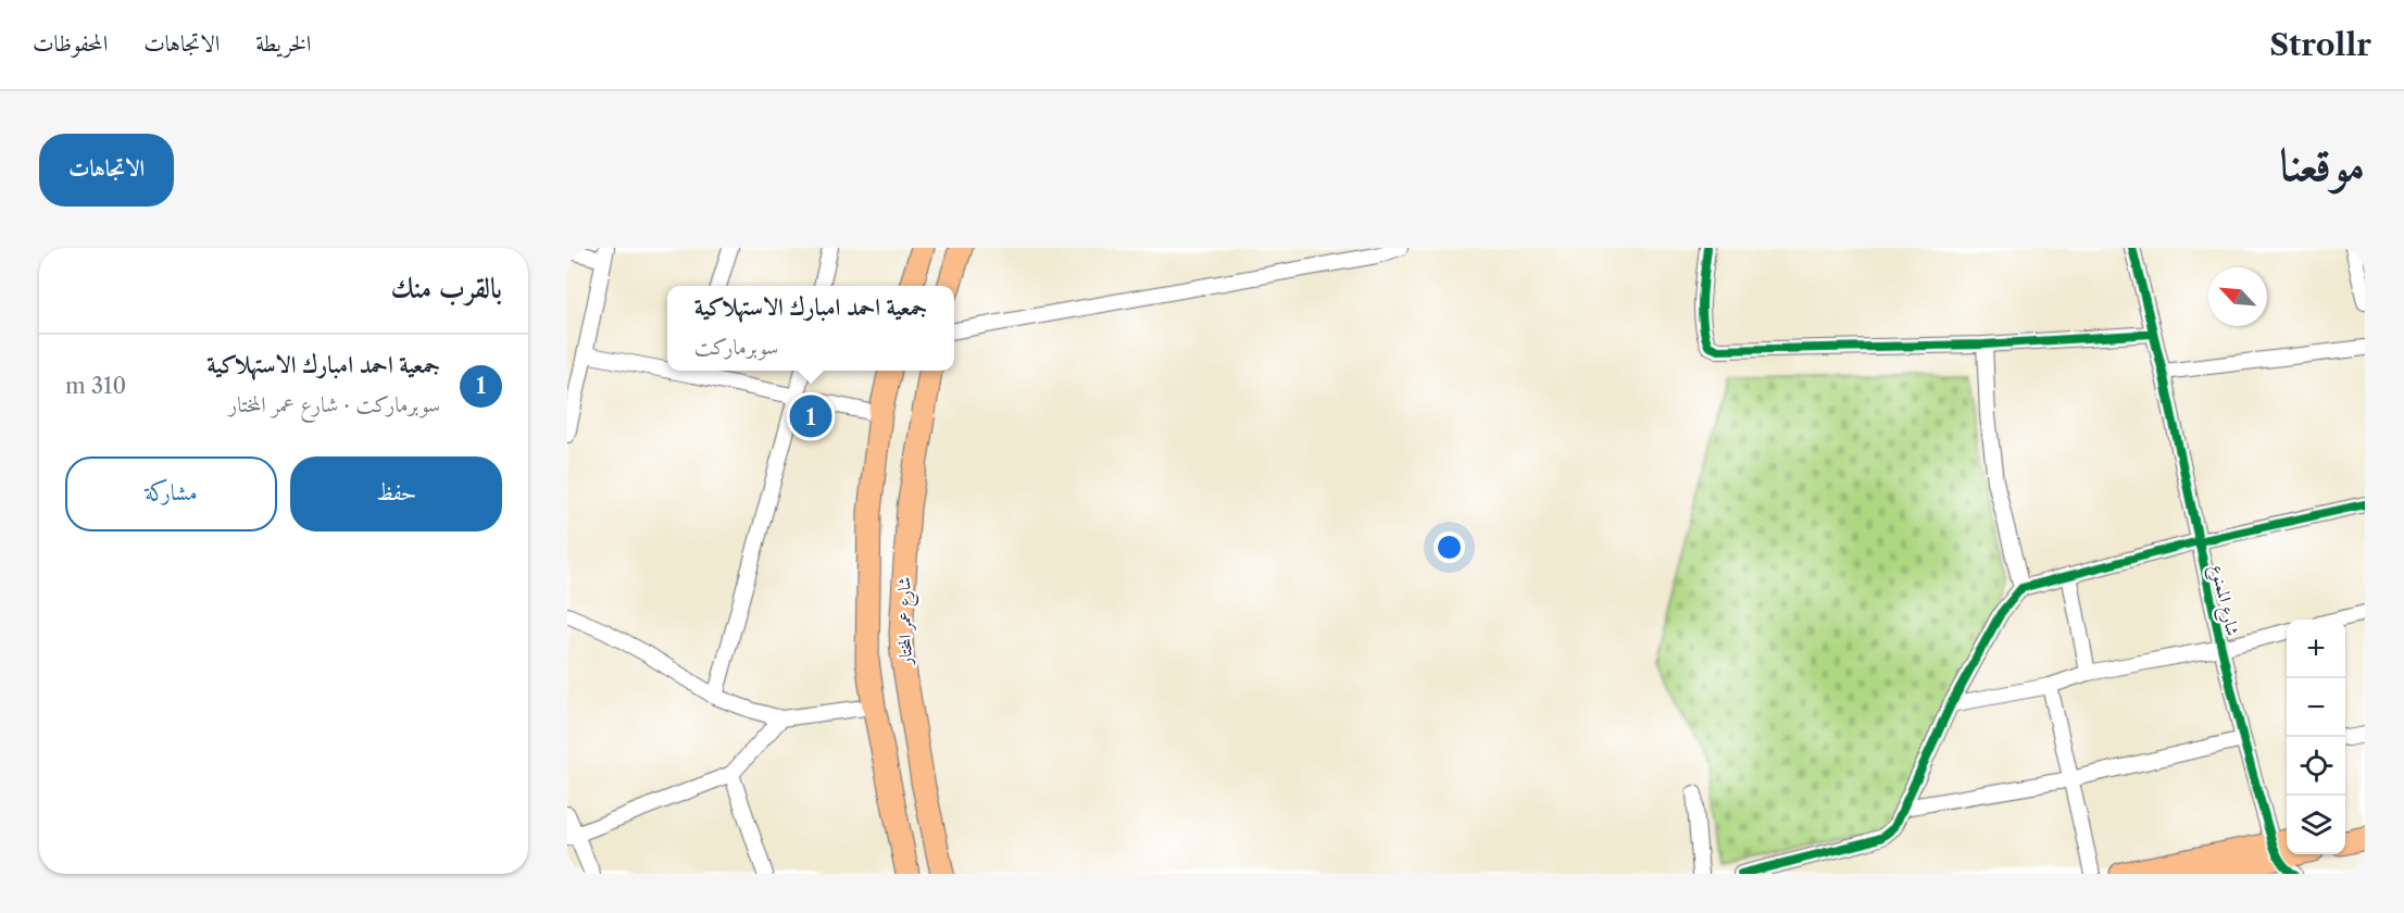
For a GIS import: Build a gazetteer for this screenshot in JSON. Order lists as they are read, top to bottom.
{
  "streets": {
    "main road": ["شارع عمر المختار"],
    "street": ["شارع الممنوع"]
  },
  "north": "top left",
  "page": {
    "header": "Strollr",
    "nav": ["الخريطة", "الاتجاهات", "المحفوظات"],
    "title": "موقعنا",
    "buttons": [
      "الاتجاهات",
      ["حفظ", "مشاركة"]
    ],
    "heading": "بالقرب منك",
    "popup": ["جمعية احمد امبارك الاستهلاكية", "سوبرماركت"],
    "list": [
      {
        "mark": "1",
        "name": "جمعية احمد امبارك الاستهلاكية",
        "note": "سوبرماركت · شارع عمر المختار",
        "value": "310 m"
      }
    ],
    "pins": "1",
    "map_buttons": ["+", "−"]
  }
}
